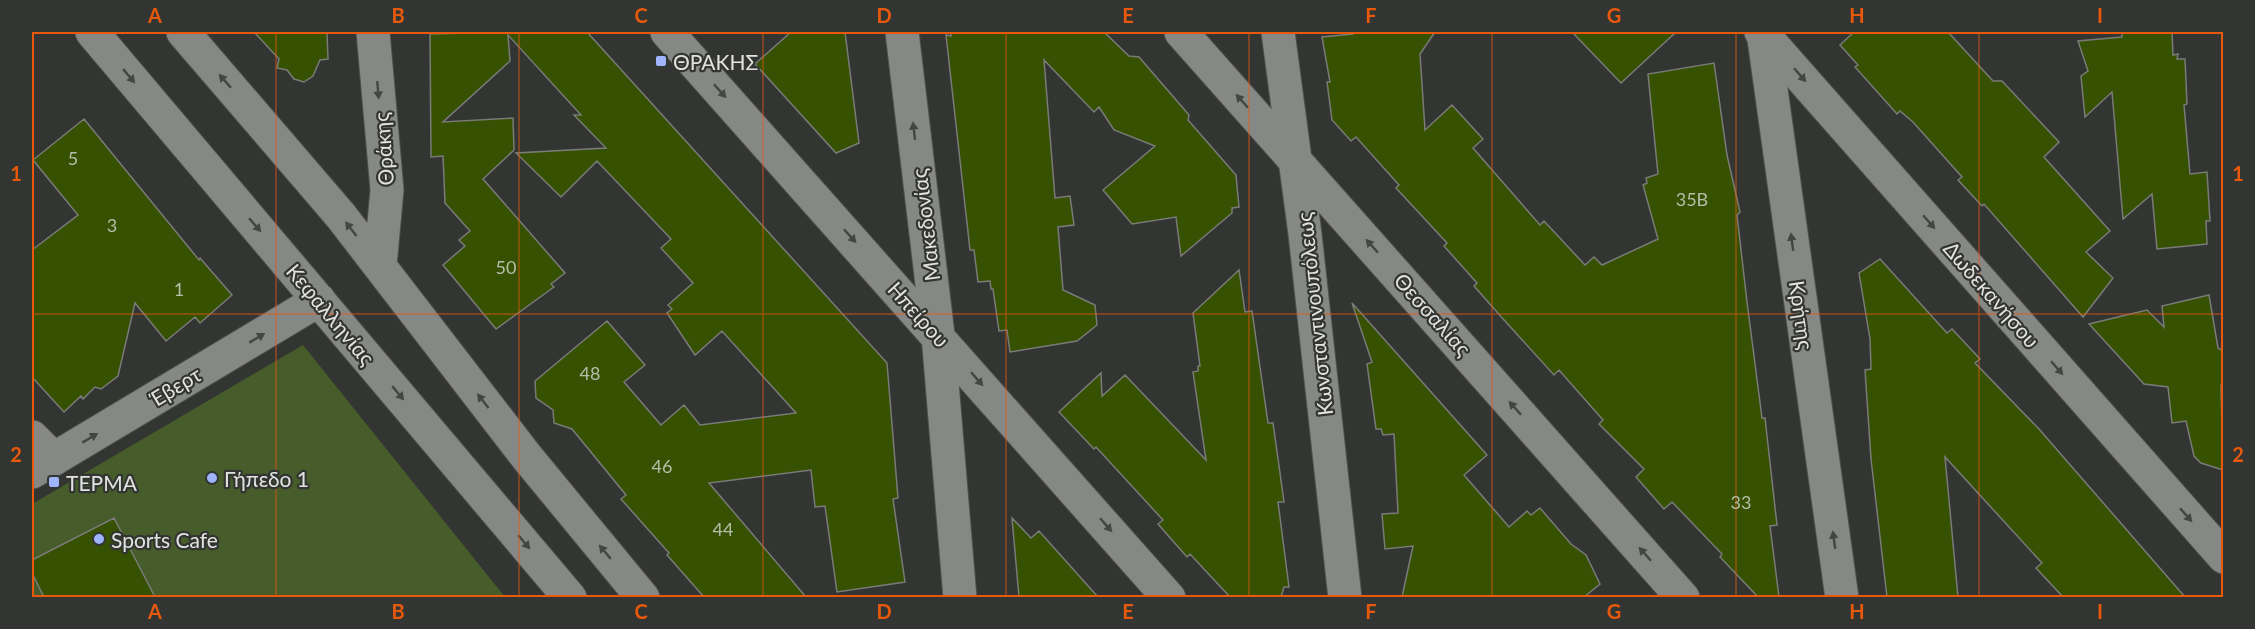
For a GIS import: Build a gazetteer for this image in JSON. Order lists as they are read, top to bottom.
{
  "streets": {
    "street": [
      "Θράκης",
      "Μακεδονίας",
      "Δωδεκανήσου",
      "Κεφαλληνίας",
      "Ηπείρου",
      "Κωνσταντινουπόλεως",
      "Θεσσαλίας",
      "Κρήτης",
      "Έβερτ"
    ]
  },
  "crossings": [
    ["Μακεδονίας", "Ηπείρου"],
    ["Δωδεκανήσου", "Κρήτης"],
    ["Κεφαλληνίας", "Έβερτ"],
    ["Κωνσταντινουπόλεως", "Θεσσαλίας"]
  ],
  "one_way": [
    "Θράκης",
    "Μακεδονίας",
    "Δωδεκανήσου",
    "Ηπείρου",
    "Θεσσαλίας",
    "Κρήτης",
    "Έβερτ"
  ],
  "places": {
    "transit": ["ΘΡΑΚΗΣ", "ΤΕΡΜΑ"],
    "other": ["Γήπεδο 1", "Sports Cafe"]
  },
  "house_numbers": [
    "5",
    "35Β",
    "3",
    "50",
    "1",
    "48",
    "46",
    "33",
    "44"
  ],
  "grid": {
    "columns": [
      "A",
      "B",
      "C",
      "D",
      "E",
      "F",
      "G",
      "H",
      "I"
    ],
    "rows": ["1", "2"]
  }
}
